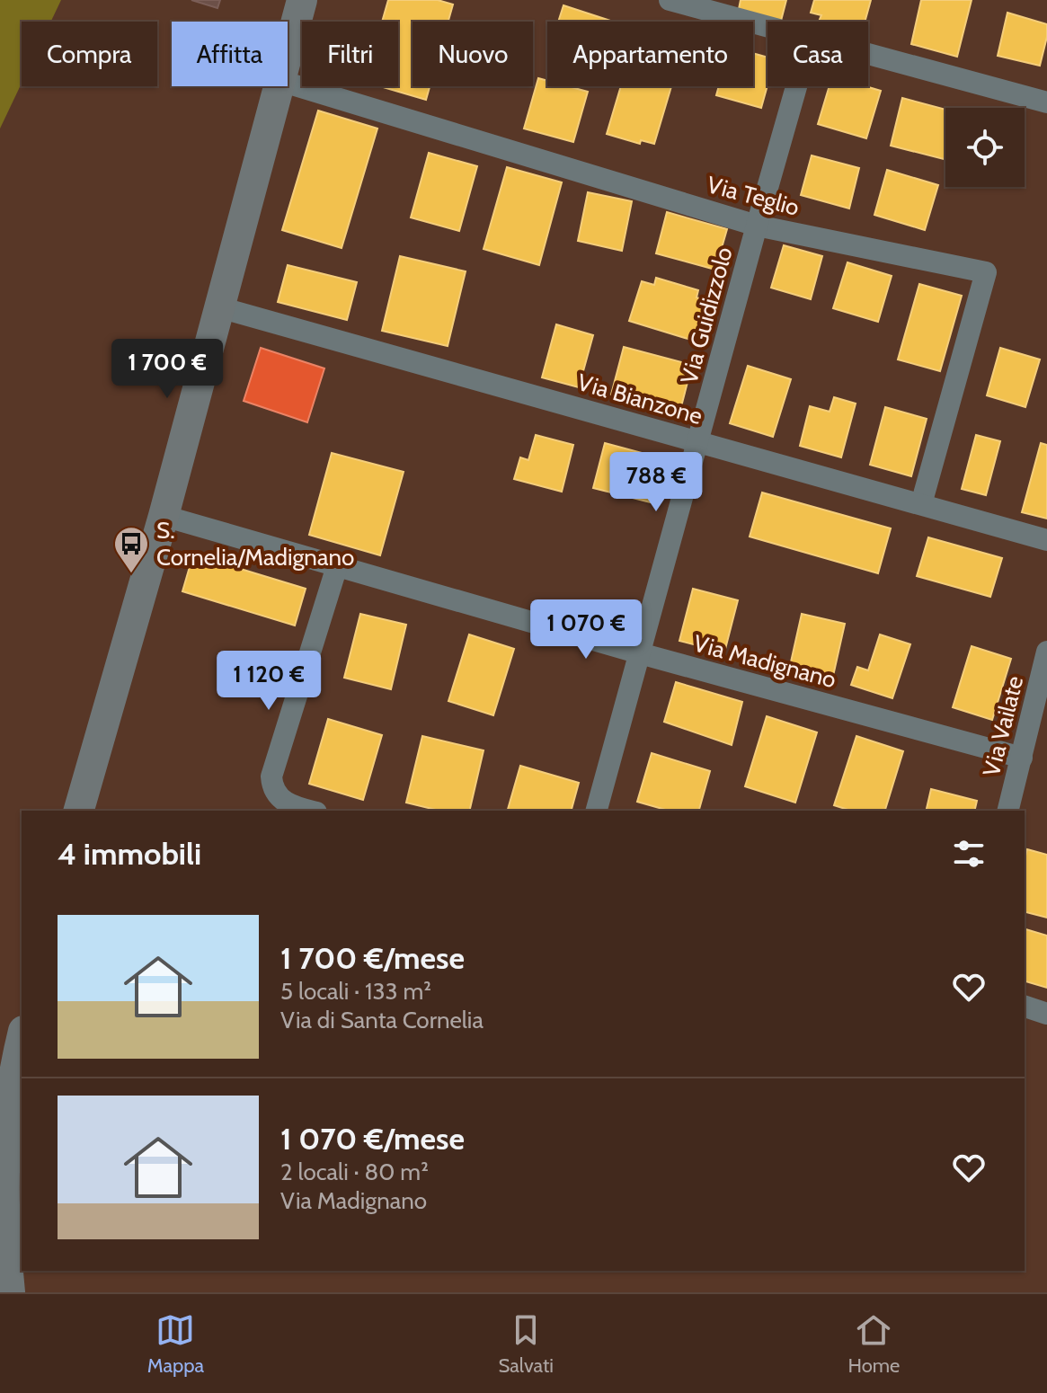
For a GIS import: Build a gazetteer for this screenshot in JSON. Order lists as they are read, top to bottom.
{
  "streets": {
    "street": [
      "Via Teglio",
      "Via Guidizzolo",
      "Via Bianzone",
      "Via Madignano",
      "Via Vailate"
    ]
  },
  "crossings": [
    ["Via Teglio", "Via Guidizzolo"],
    ["Via Teglio", "Via Bianzone"],
    ["Via Guidizzolo", "Via Bianzone"],
    ["Via Guidizzolo", "Via Madignano"],
    ["Via Madignano", "Via Vailate"]
  ],
  "places": {
    "bus stop": ["S. Cornelia/Madignano"]
  },
  "page": {
    "chip": [
      "Compra",
      "Affitta",
      "Filtri",
      "Nuovo",
      "Appartamento",
      "Casa"
    ],
    "price": [
      "1 700 €",
      "788 €",
      "1 070 €",
      "1 120 €"
    ],
    "heading": "4 immobili",
    "list": [
      {
        "name": "1 700 €/mese",
        "note": "5 locali · 133 m² · Via di Santa Cornelia"
      },
      {
        "name": "1 070 €/mese",
        "note": "2 locali · 80 m² · Via Madignano"
      }
    ],
    "tabs": ["Mappa", "Salvati", "Home"]
  }
}
